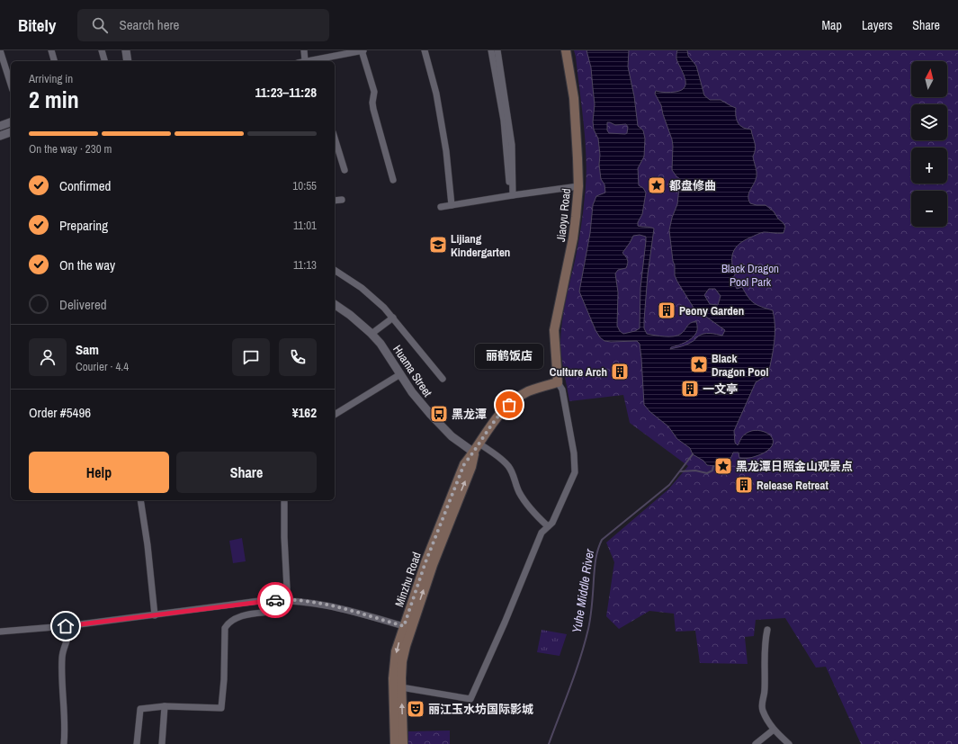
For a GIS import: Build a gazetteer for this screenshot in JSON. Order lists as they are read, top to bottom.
{
  "streets": {
    "main road": ["Jiaoyu Road", "Minzhu Road"],
    "street": ["Huama Street"]
  },
  "crossings": [
    ["Jiaoyu Road", "Minzhu Road"],
    ["Huama Street", "Minzhu Road"]
  ],
  "water": ["Yuhe Middle River"],
  "parks": ["Black Dragon Pool Park"],
  "places": {
    "place": ["都盘修曲", "Black Dragon Pool", "黑龙潭日照金山观景点"],
    "school or university": ["Lijiang Kindergarten"],
    "building": [
      "Peony Garden",
      "Culture Arch",
      "一文亭",
      "Release Retreat"
    ],
    "other": ["丽鹤饭店"],
    "bus stop": ["黑龙潭"],
    "theatre": ["丽江玉水坊国际影城"]
  },
  "north": "top",
  "page": {
    "header": "Bitely",
    "search": "Search here",
    "nav": ["Map", "Layers", "Share"],
    "map_buttons": ["+", "−"],
    "heading": ["2 min", "Arriving in", "11:23–11:28"],
    "panel": [
      "Sam",
      "Courier · 4.4",
      "Order #5496",
      "¥162"
    ],
    "bar": "On the way · 230 m",
    "list": [
      ["Confirmed", "10:55"],
      ["Preparing", "11:01"],
      ["On the way", "11:13"],
      "Delivered"
    ],
    "bubble": "丽鹤饭店",
    "buttons": ["Help", "Share"]
  }
}
